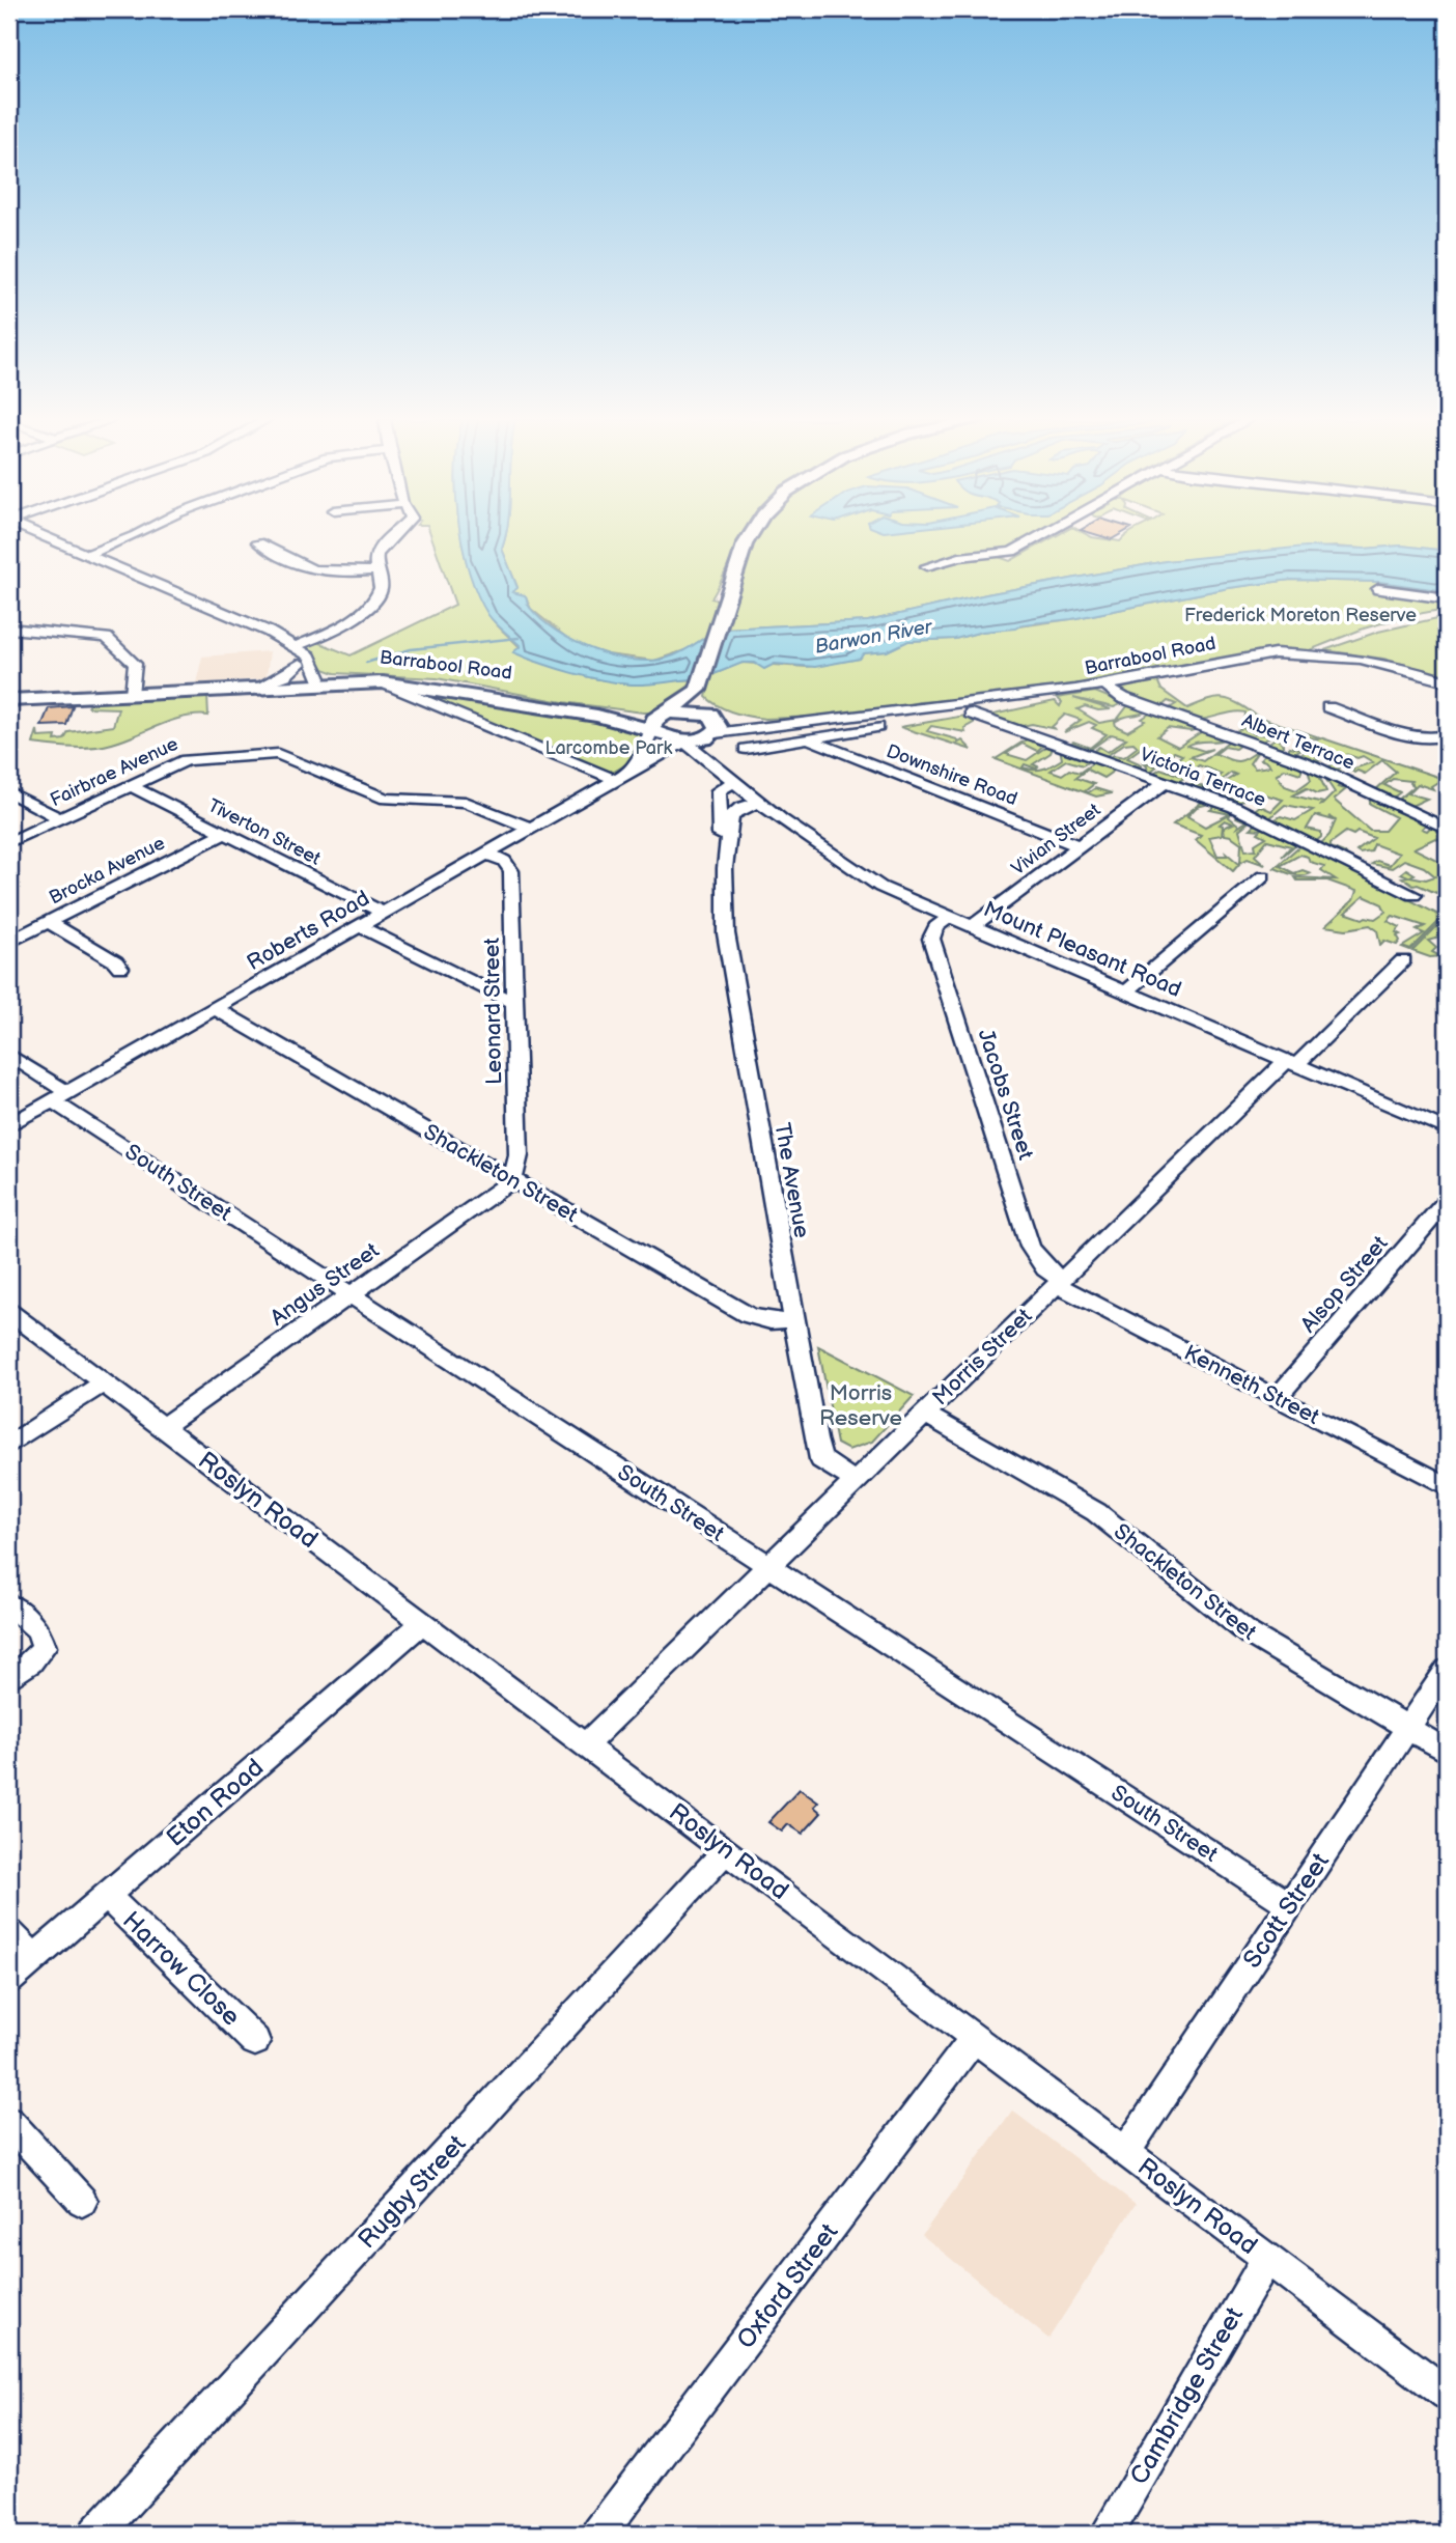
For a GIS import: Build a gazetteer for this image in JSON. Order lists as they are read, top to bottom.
{
  "streets": {
    "main road": ["Barrabool Road"],
    "street": [
      "Albert Terrace",
      "Fairbrae Avenue",
      "Downshire Road",
      "Victoria Terrace",
      "Tiverton Street",
      "Vivian Street",
      "Brocka Avenue",
      "Roberts Road",
      "Mount Pleasant Road",
      "Leonard Street",
      "Jacobs Street",
      "Shackleton Street",
      "The Avenue",
      "South Street",
      "Angus Street",
      "Alsop Street",
      "Morris Street",
      "Kenneth Street",
      "Roslyn Road",
      "Eton Road",
      "Scott Street",
      "Harrow Close",
      "Rugby Street",
      "Oxford Street",
      "Cambridge Street"
    ]
  },
  "crossings": [
    ["Barrabool Road", "Albert Terrace"],
    ["Barrabool Road", "Downshire Road"],
    ["Barrabool Road", "Victoria Terrace"],
    ["Barrabool Road", "Roberts Road"],
    ["Barrabool Road", "Mount Pleasant Road"],
    ["Fairbrae Avenue", "Tiverton Street"],
    ["Fairbrae Avenue", "Roberts Road"],
    ["Downshire Road", "Vivian Street"],
    ["Victoria Terrace", "Vivian Street"],
    ["Tiverton Street", "Brocka Avenue"],
    ["Tiverton Street", "Roberts Road"],
    ["Vivian Street", "Mount Pleasant Road"],
    ["Roberts Road", "Mount Pleasant Road"],
    ["Roberts Road", "Leonard Street"],
    ["Roberts Road", "Shackleton Street"],
    ["Roberts Road", "South Street"],
    ["Mount Pleasant Road", "Jacobs Street"],
    ["Mount Pleasant Road", "The Avenue"],
    ["Mount Pleasant Road", "Morris Street"],
    ["Leonard Street", "Shackleton Street"],
    ["Leonard Street", "Angus Street"],
    ["Jacobs Street", "Morris Street"],
    ["Jacobs Street", "Kenneth Street"],
    ["Shackleton Street", "The Avenue"],
    ["Shackleton Street", "Angus Street"],
    ["Shackleton Street", "Morris Street"],
    ["Shackleton Street", "Scott Street"],
    ["The Avenue", "Morris Street"],
    ["South Street", "Angus Street"],
    ["South Street", "Morris Street"],
    ["South Street", "Scott Street"],
    ["Angus Street", "Roslyn Road"],
    ["Alsop Street", "Kenneth Street"],
    ["Morris Street", "Kenneth Street"],
    ["Morris Street", "Roslyn Road"],
    ["Roslyn Road", "Eton Road"],
    ["Roslyn Road", "Scott Street"],
    ["Roslyn Road", "Rugby Street"],
    ["Roslyn Road", "Oxford Street"],
    ["Roslyn Road", "Cambridge Street"],
    ["Eton Road", "Harrow Close"]
  ],
  "water": ["Barwon River"],
  "parks": ["Frederick Moreton Reserve", "Larcombe Park", "Morris Reserve"]
}
